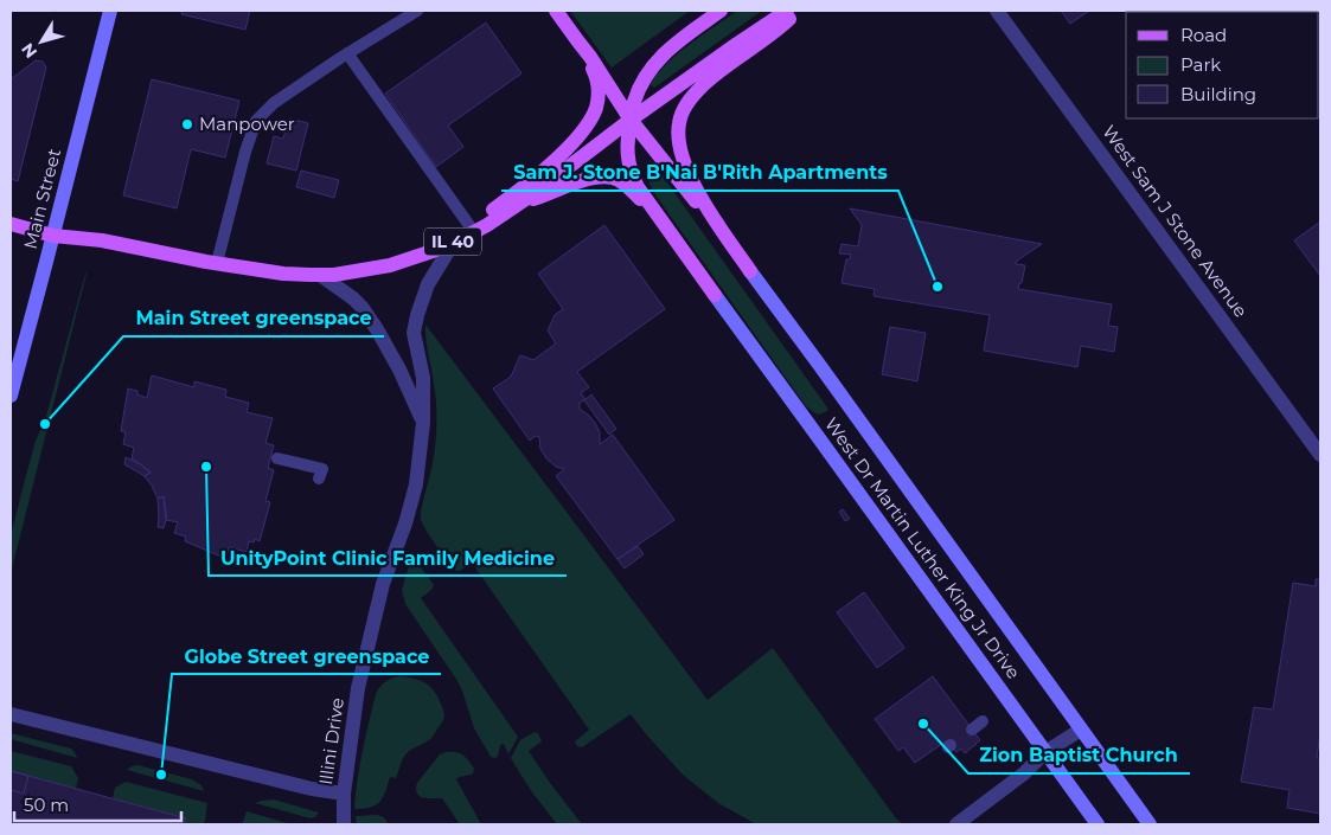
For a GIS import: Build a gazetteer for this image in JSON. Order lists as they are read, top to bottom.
{
  "streets": {
    "main road": ["Main Street", "IL 40", "West Dr Martin Luther King Jr Drive"],
    "street": ["West Sam J Stone Avenue", "Illini Drive"]
  },
  "crossings": [
    ["Main Street", "IL 40"],
    ["IL 40", "Illini Drive"]
  ],
  "places": [
    "Manpower",
    "Sam J. Stone B'Nai B'Rith Apartments",
    "Main Street greenspace",
    "UnityPoint Clinic Family Medicine",
    "Zion Baptist Church",
    "Globe Street greenspace"
  ],
  "legend": ["Road", "Park", "Building"],
  "scale_bar": "50 m",
  "north": "bottom left"
}
